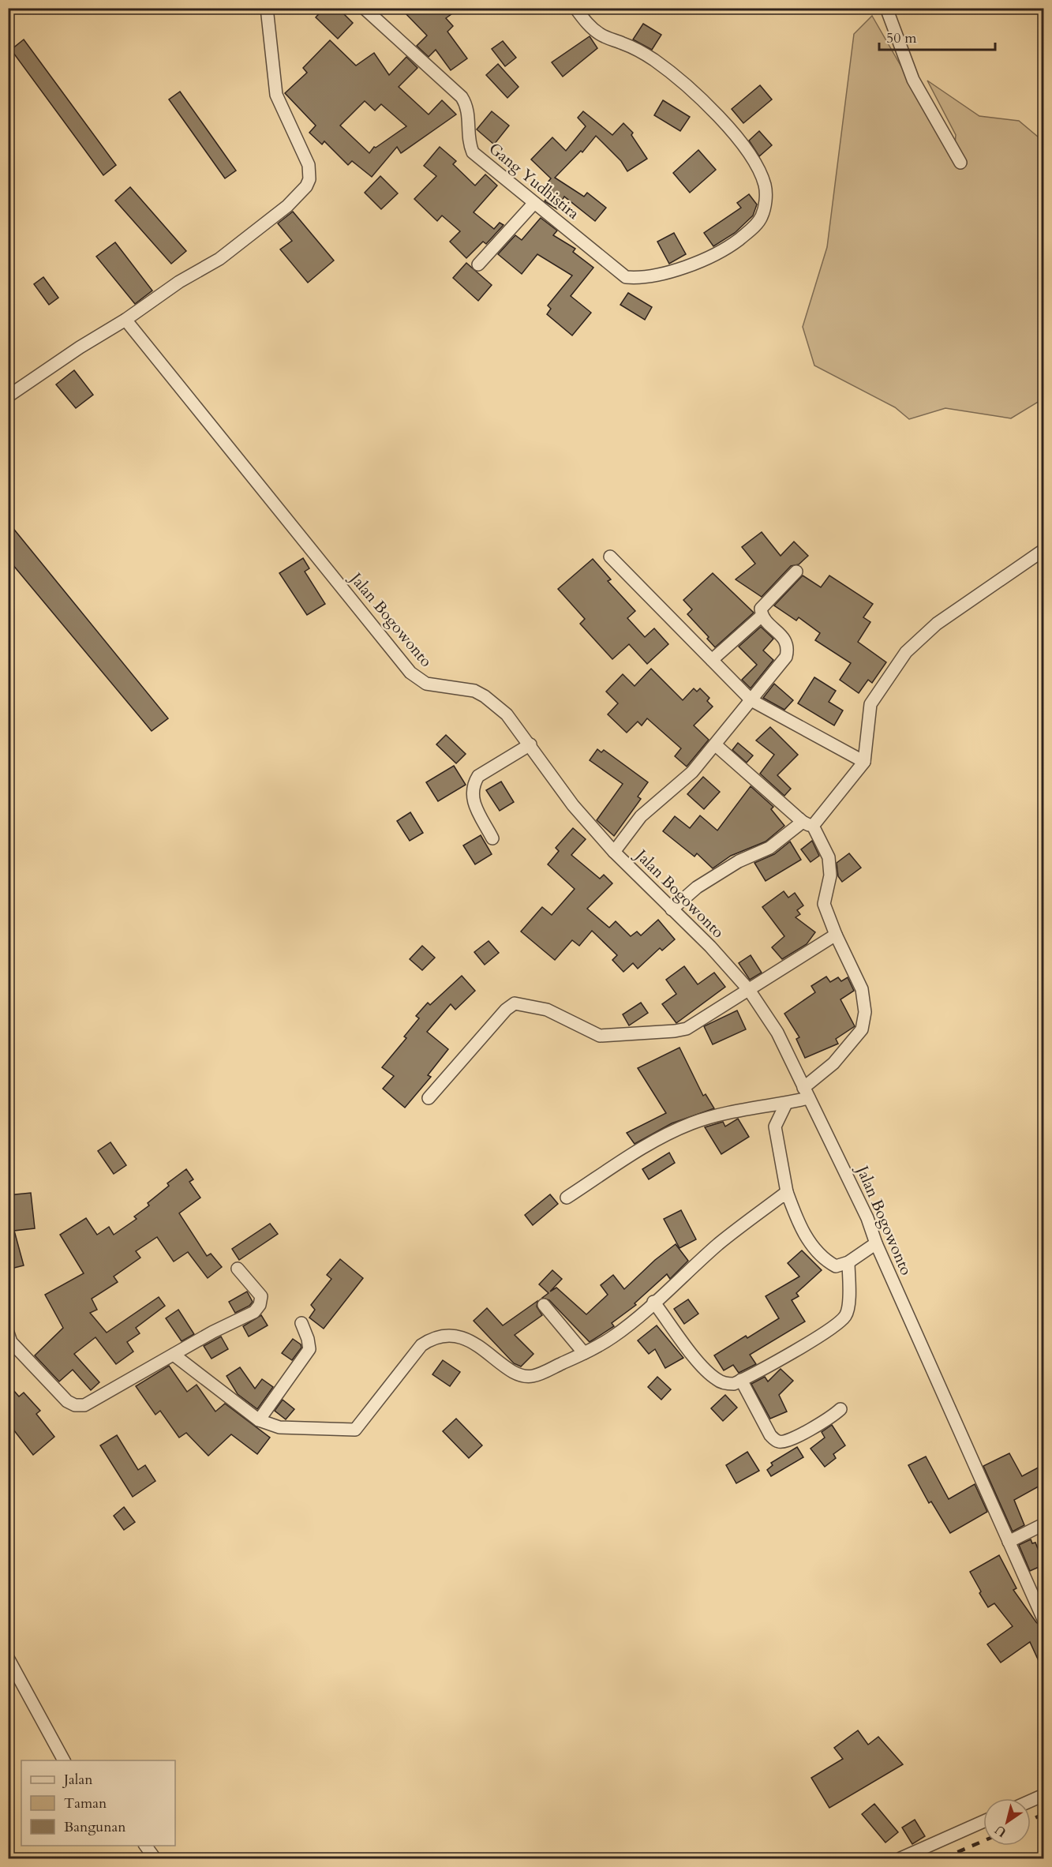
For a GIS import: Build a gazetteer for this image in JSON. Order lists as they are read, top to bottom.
{
  "streets": {
    "street": ["Gang Yudhistira", "Jalan Bogowonto"]
  },
  "legend": ["Jalan", "Taman", "Bangunan"],
  "scale_bar": "50 m",
  "north": "bottom left"
}
